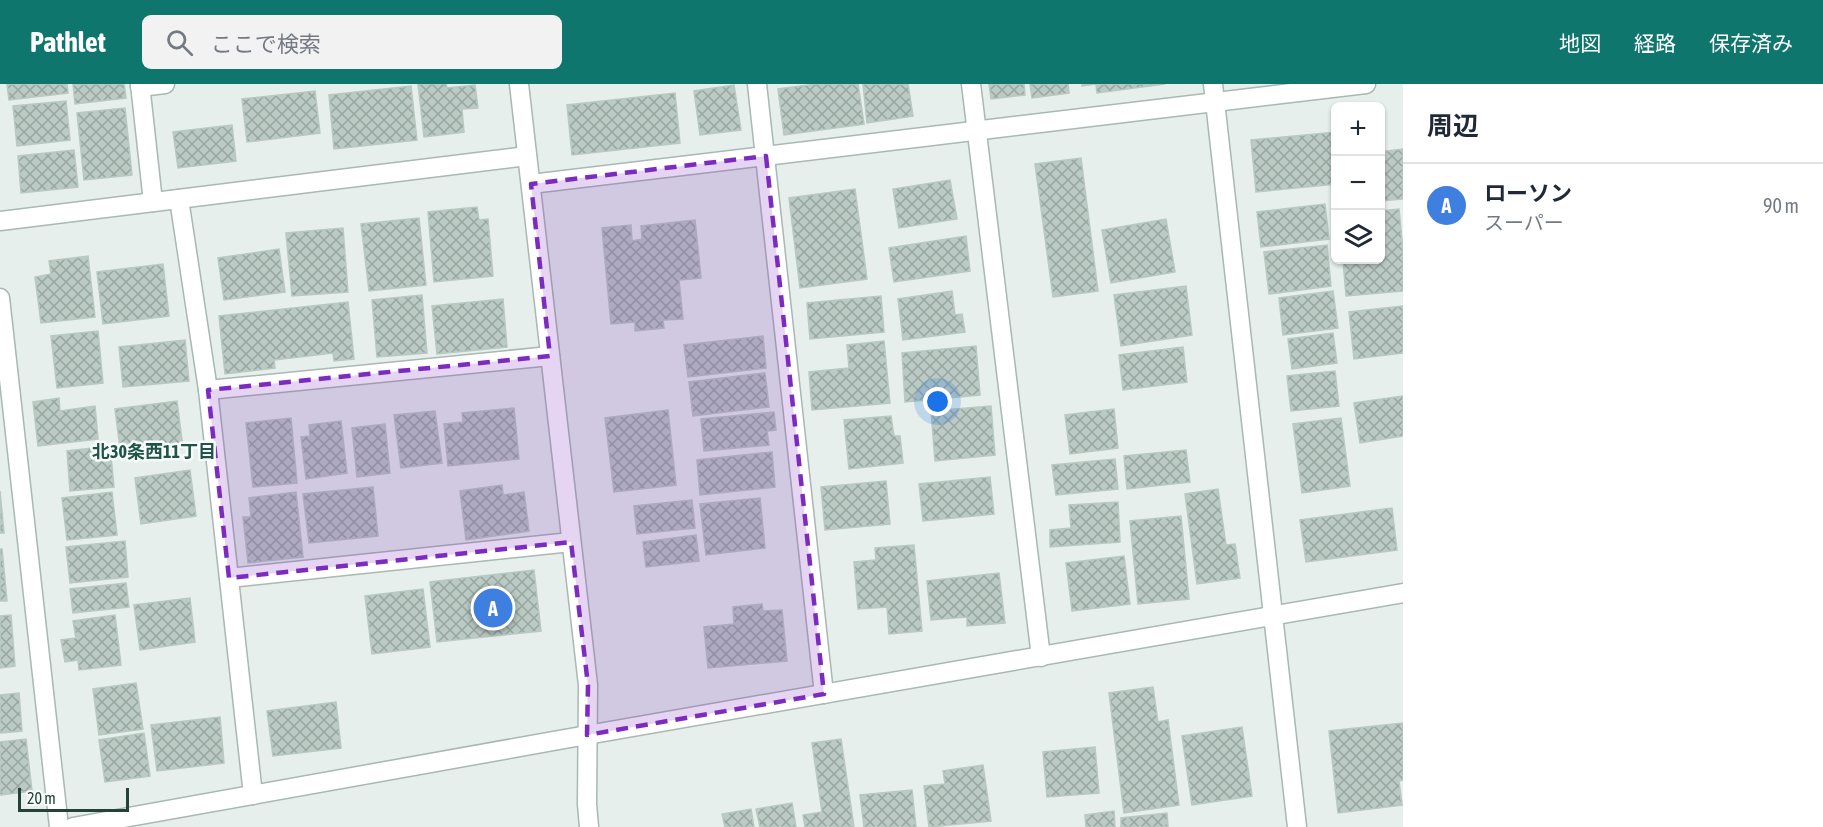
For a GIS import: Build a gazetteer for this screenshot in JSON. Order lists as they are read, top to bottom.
{
  "districts": ["北30条西11丁目"],
  "scale_bar": "20 m",
  "page": {
    "header": "Pathlet",
    "search": "ここで検索",
    "nav": ["地図", "経路", "保存済み"],
    "heading": "周辺",
    "map_buttons": ["+", "−"],
    "list": [
      {
        "mark": "A",
        "name": "ローソン",
        "note": "スーパー",
        "value": "90 m"
      }
    ],
    "pins": "A",
    "scale": "20 m"
  }
}
